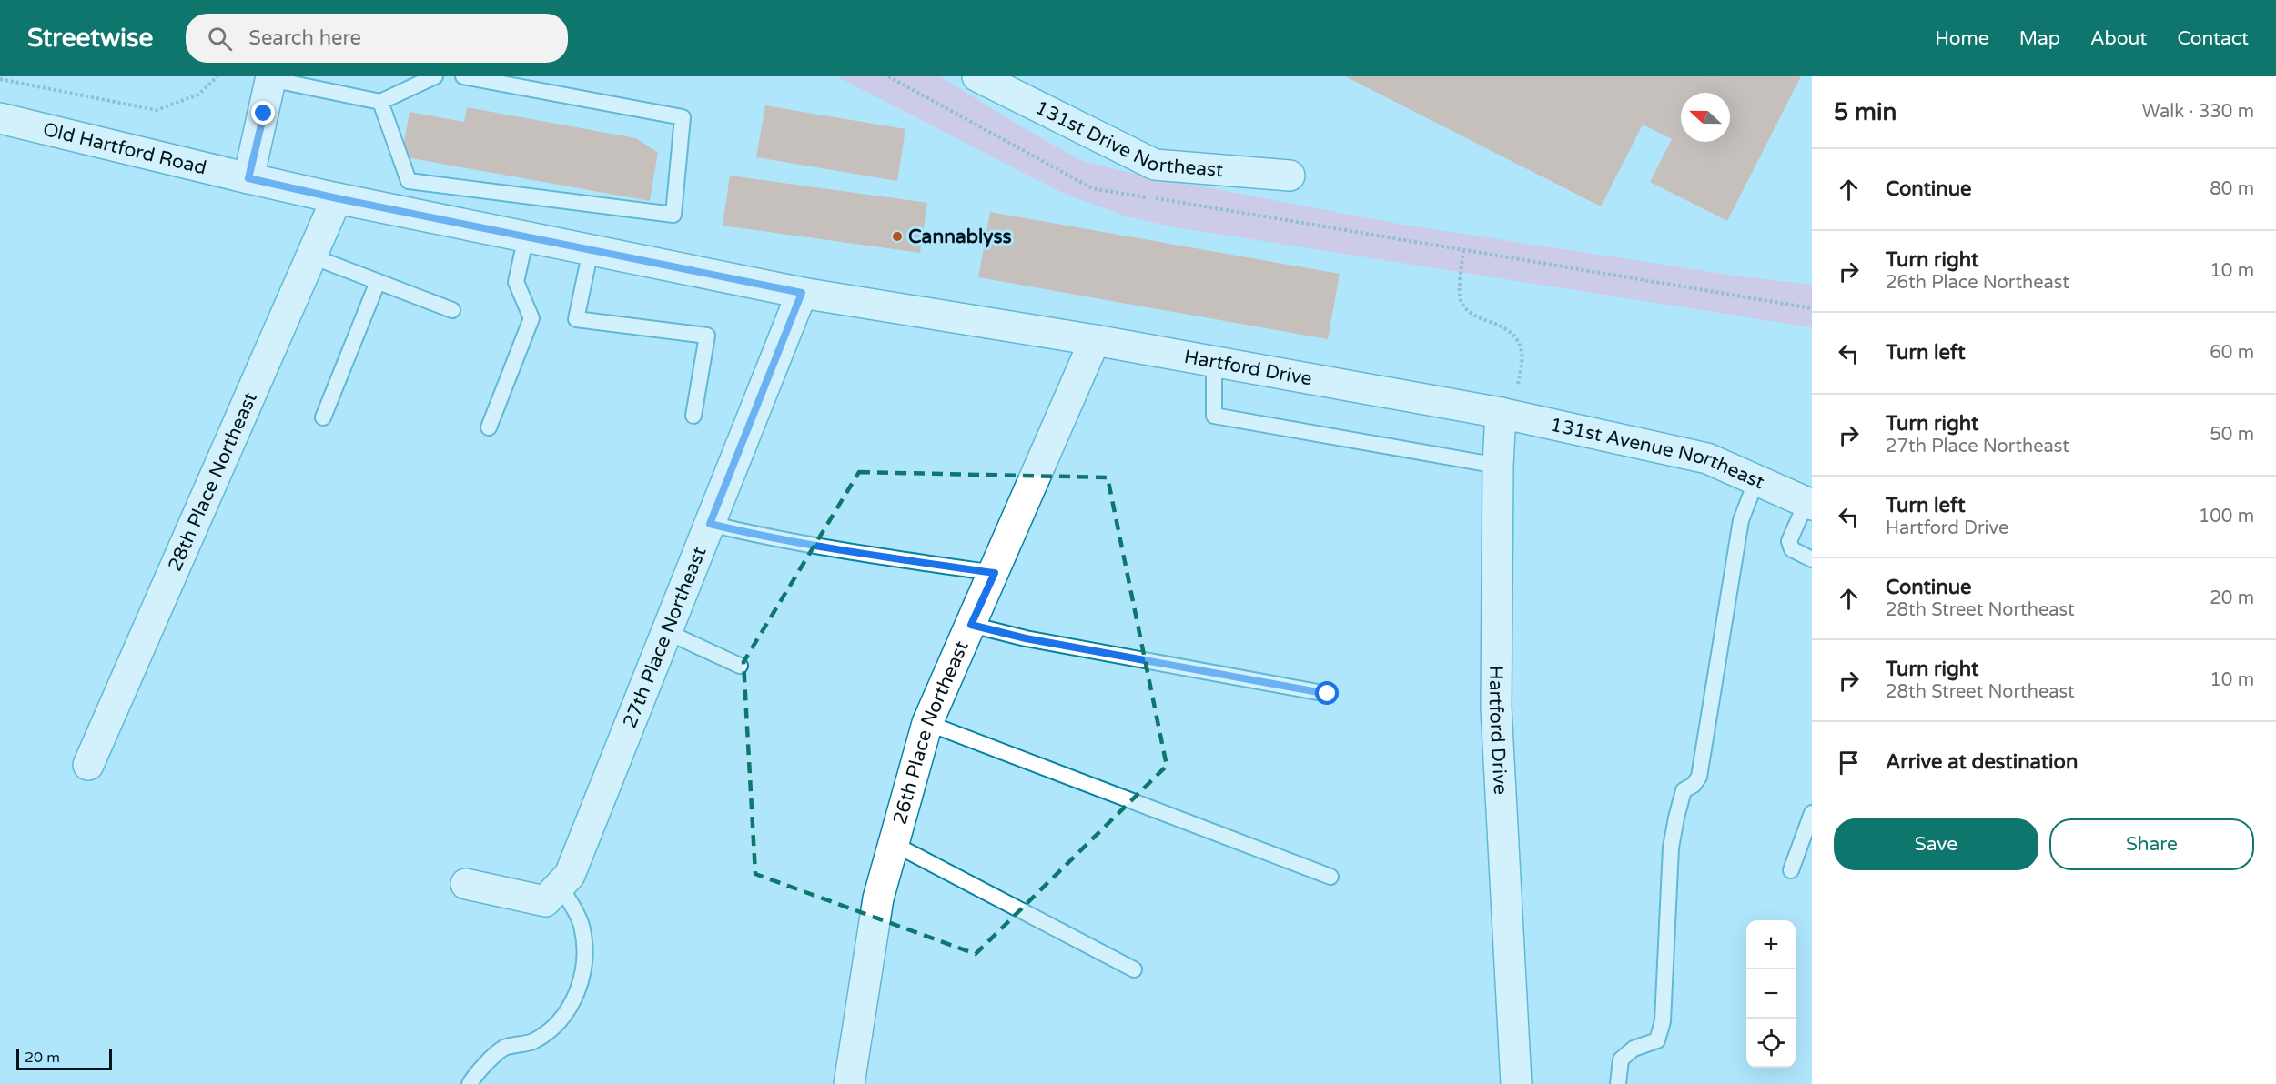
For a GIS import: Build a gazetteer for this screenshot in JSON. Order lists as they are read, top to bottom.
{
  "streets": {
    "street": [
      "131st Drive Northeast",
      "Old Hartford Road",
      "Hartford Drive",
      "131st Avenue Northeast",
      "28th Place Northeast",
      "27th Place Northeast",
      "26th Place Northeast"
    ]
  },
  "crossings": [
    ["Old Hartford Road", "Hartford Drive"],
    ["Old Hartford Road", "28th Place Northeast"],
    ["Hartford Drive", "131st Avenue Northeast"],
    ["Hartford Drive", "28th Place Northeast"],
    ["Hartford Drive", "27th Place Northeast"],
    ["Hartford Drive", "26th Place Northeast"]
  ],
  "places": ["Cannablyss"],
  "scale_bar": "20 m",
  "north": "left",
  "page": {
    "header": "Streetwise",
    "search": "Search here",
    "nav": [
      "Home",
      "Map",
      "About",
      "Contact"
    ],
    "heading": ["5 min", "Walk · 330 m"],
    "list": [
      ["Continue", "80 m"],
      ["Turn right", "26th Place Northeast", "10 m"],
      ["Turn left", "60 m"],
      ["Turn right", "27th Place Northeast", "50 m"],
      ["Turn left", "Hartford Drive", "100 m"],
      ["Continue", "28th Street Northeast", "20 m"],
      ["Turn right", "28th Street Northeast", "10 m"],
      "Arrive at destination"
    ],
    "buttons": ["Save", "Share"],
    "map_buttons": ["+", "−"],
    "scale": "20 m"
  }
}
